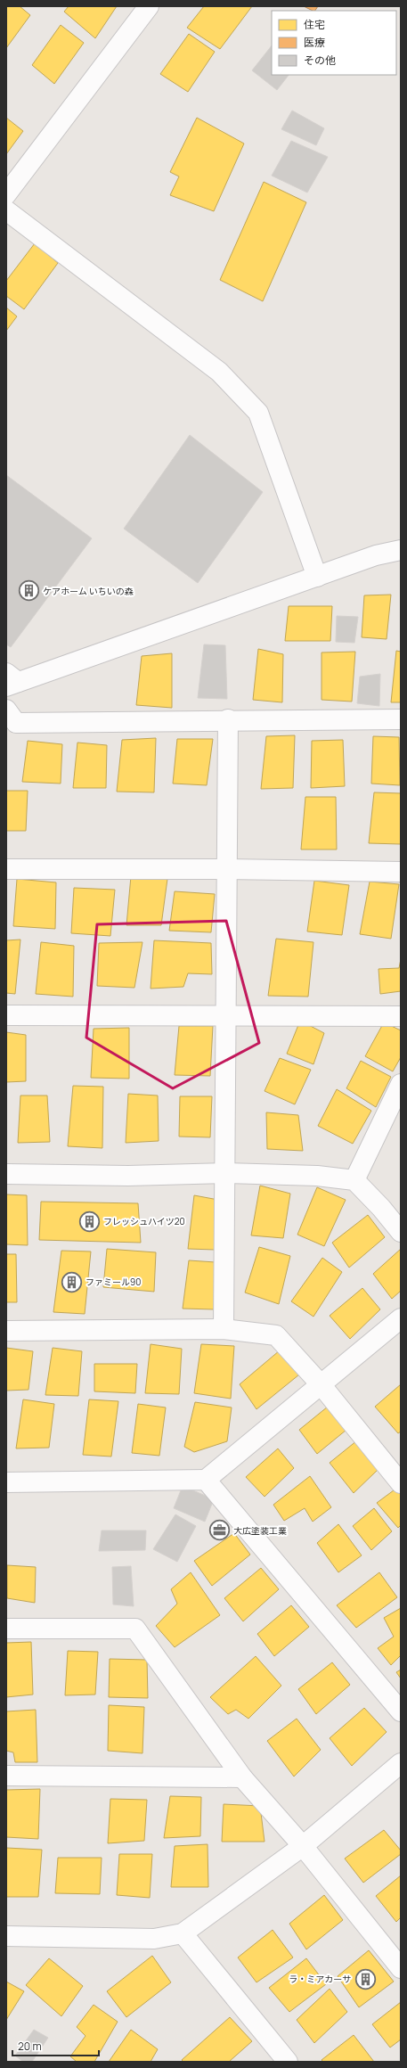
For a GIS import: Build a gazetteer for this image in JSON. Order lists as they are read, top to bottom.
{
  "places": {
    "building": [
      "ケアホーム いちいの森",
      "フレッシュハイツ20",
      "ファミール90",
      "ラ・ミアカーサ"
    ],
    "office": ["大広塗装工業"]
  },
  "legend": ["住宅", "医療", "その他"],
  "scale_bar": "20 m"
}
